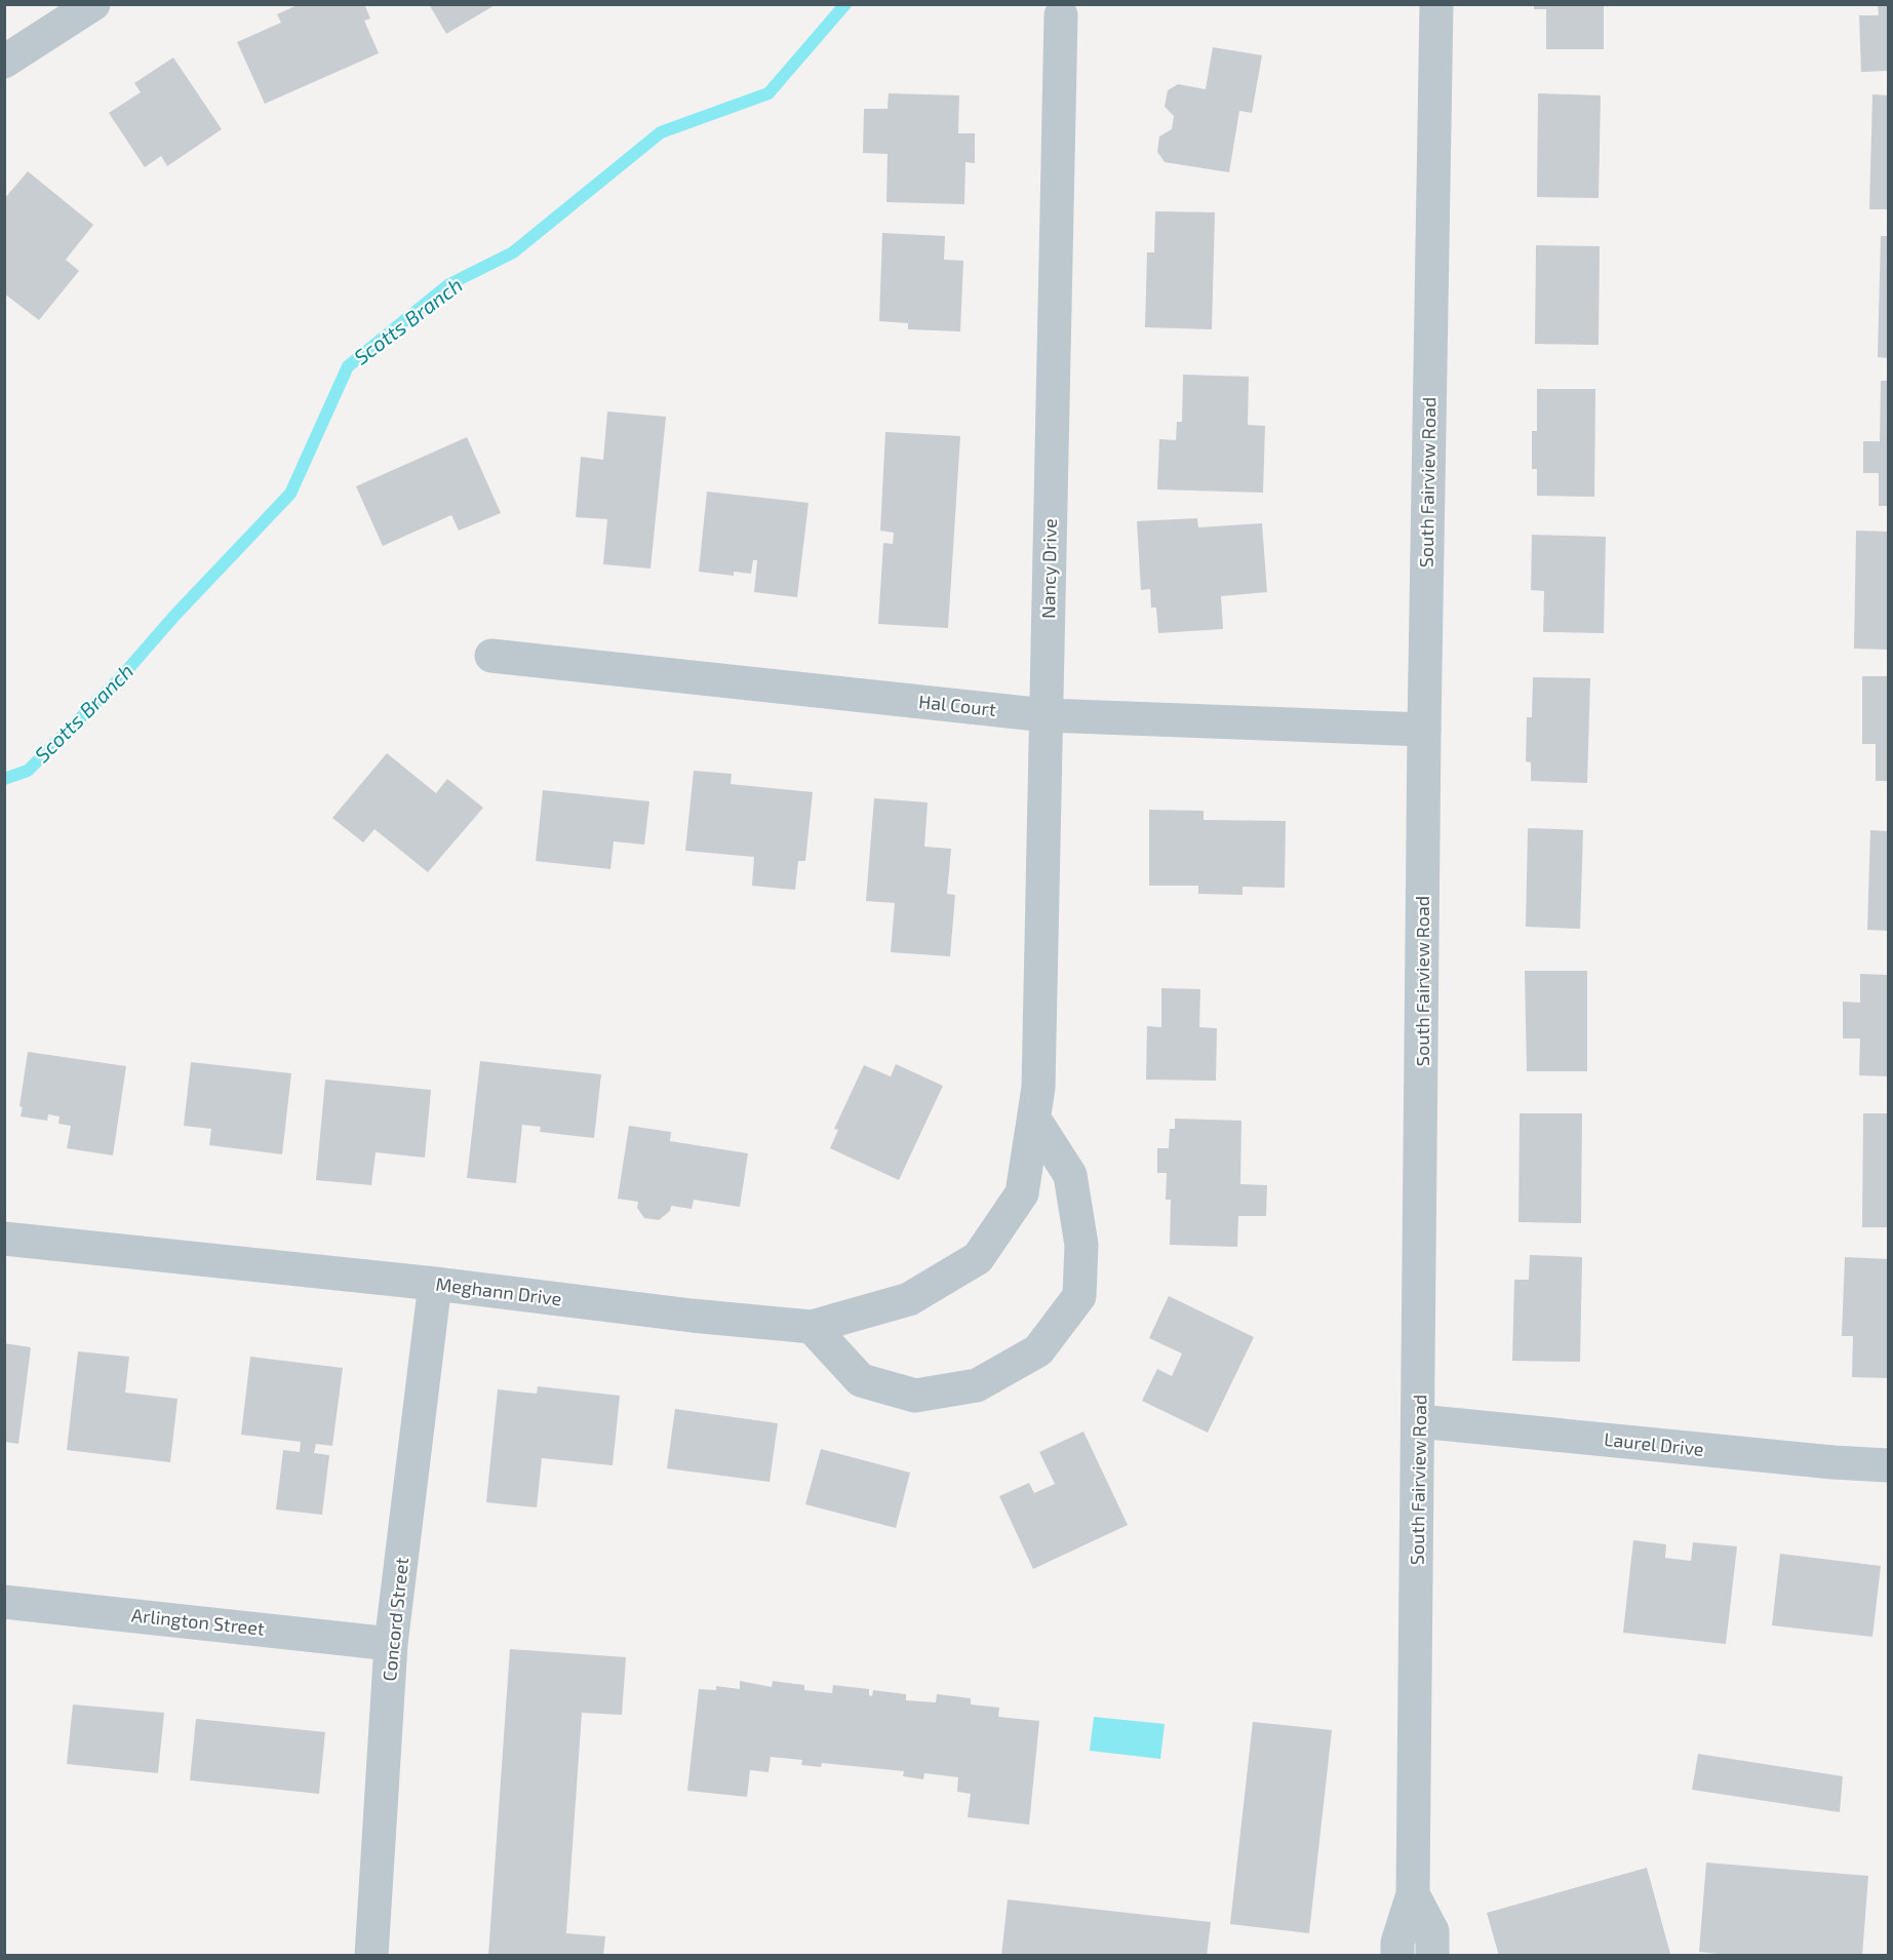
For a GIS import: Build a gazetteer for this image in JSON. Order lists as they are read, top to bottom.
{
  "streets": {
    "street": [
      "South Fairview Road",
      "Nancy Drive",
      "Hal Court",
      "Meghann Drive",
      "Laurel Drive",
      "Concord Street",
      "Arlington Street"
    ]
  },
  "crossings": [
    ["South Fairview Road", "Hal Court"],
    ["South Fairview Road", "Laurel Drive"],
    ["Nancy Drive", "Hal Court"],
    ["Nancy Drive", "Meghann Drive"],
    ["Meghann Drive", "Concord Street"],
    ["Concord Street", "Arlington Street"]
  ],
  "water": ["Scotts Branch"]
}
